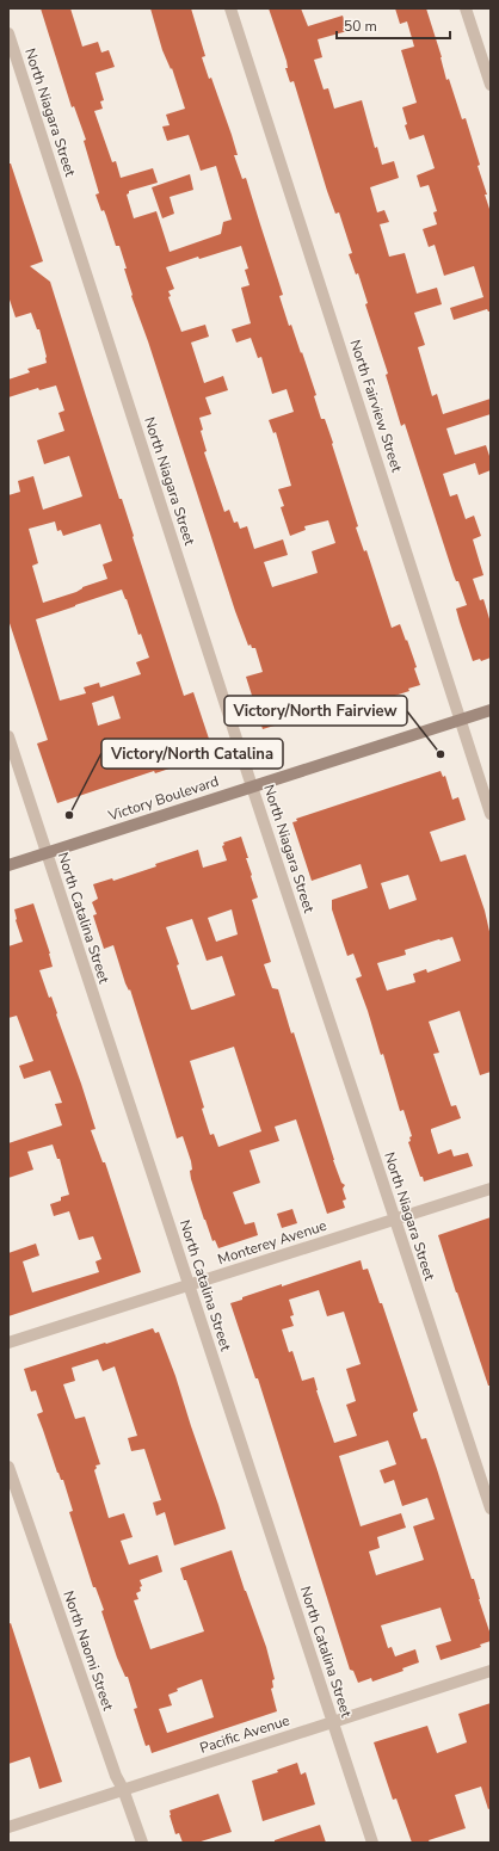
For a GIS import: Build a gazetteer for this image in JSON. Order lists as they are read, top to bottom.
{
  "streets": {
    "main road": ["Victory Boulevard"],
    "street": [
      "North Niagara Street",
      "North Fairview Street",
      "North Catalina Street",
      "Monterey Avenue",
      "North Naomi Street",
      "Pacific Avenue"
    ]
  },
  "crossings": [
    ["North Niagara Street", "Victory Boulevard"],
    ["North Niagara Street", "Monterey Avenue"],
    ["North Fairview Street", "Victory Boulevard"],
    ["Victory Boulevard", "North Catalina Street"],
    ["North Catalina Street", "Monterey Avenue"],
    ["North Catalina Street", "Pacific Avenue"],
    ["North Naomi Street", "Pacific Avenue"]
  ],
  "places": ["Victory/North Fairview", "Victory/North Catalina"],
  "scale_bar": "50 m"
}
